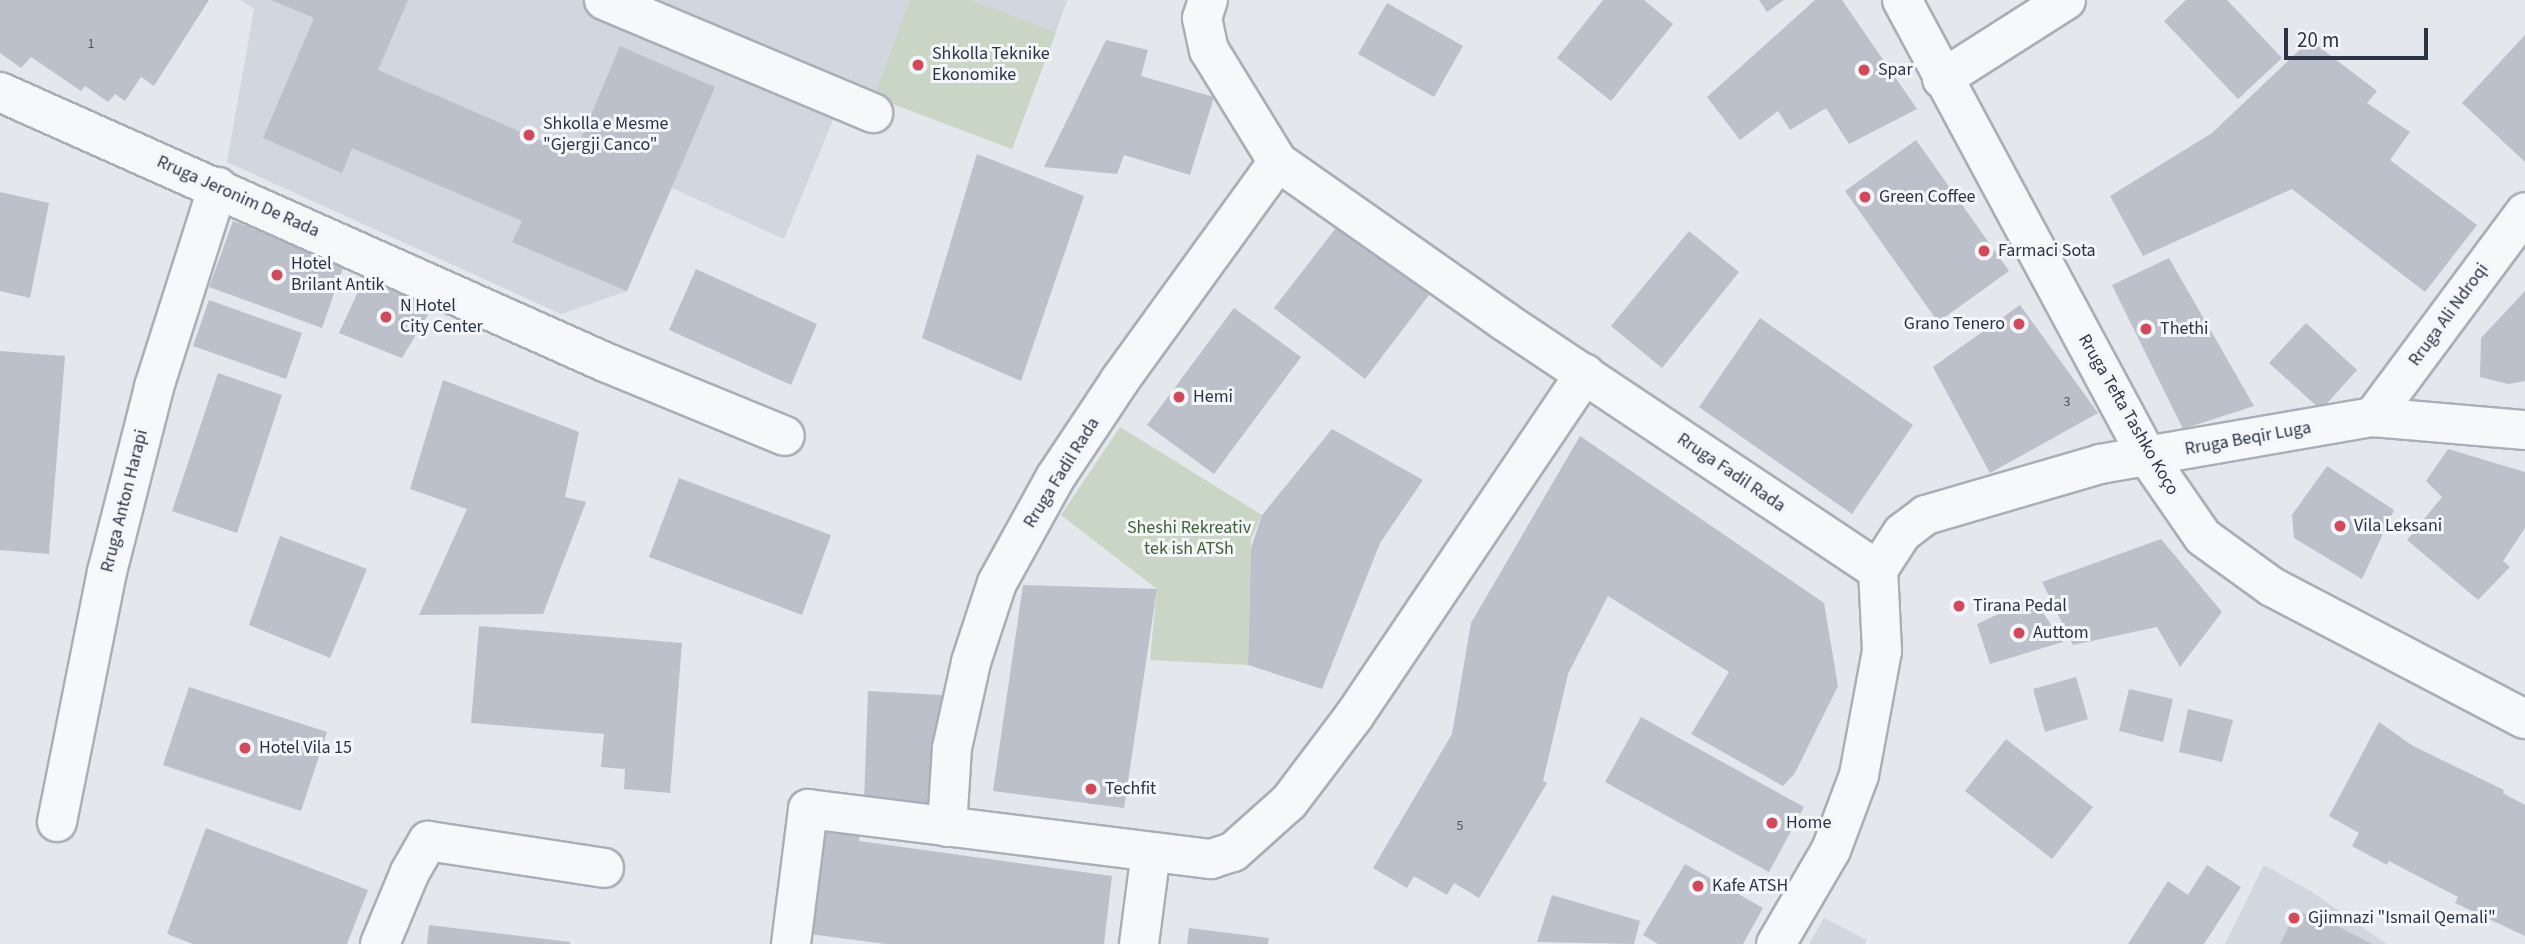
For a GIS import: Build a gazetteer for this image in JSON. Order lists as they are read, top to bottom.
{
  "streets": {
    "street": [
      "Rruga Jeronim De Rada",
      "Rruga Ali Ndroqi",
      "Rruga Tefta Tashko Koço",
      "Rruga Beqir Luga",
      "Rruga Fadil Rada",
      "Rruga Anton Harapi"
    ]
  },
  "crossings": [
    ["Rruga Jeronim De Rada", "Rruga Anton Harapi"],
    ["Rruga Ali Ndroqi", "Rruga Beqir Luga"],
    ["Rruga Tefta Tashko Koço", "Rruga Beqir Luga"],
    ["Rruga Beqir Luga", "Rruga Fadil Rada"]
  ],
  "parks": ["Sheshi Rekreativ tek ish ATSh"],
  "places": [
    "Shkolla Teknike Ekonomike",
    "Spar",
    "Shkolla e Mesme \"Gjergji Canco\"",
    "Green Coffee",
    "Farmaci Sota",
    "Hotel Brilant Antik",
    "N Hotel City Center",
    "Grano Tenero",
    "Thethi",
    "Hemi",
    "Vila Leksani",
    "Tirana Pedal",
    "Auttom",
    "Hotel Vila 15",
    "Techfit",
    "Home",
    "Kafe ATSH",
    "Gjimnazi \"Ismail Qemali\""
  ],
  "house_numbers": ["1", "3", "5"],
  "scale_bar": "20 m"
}
